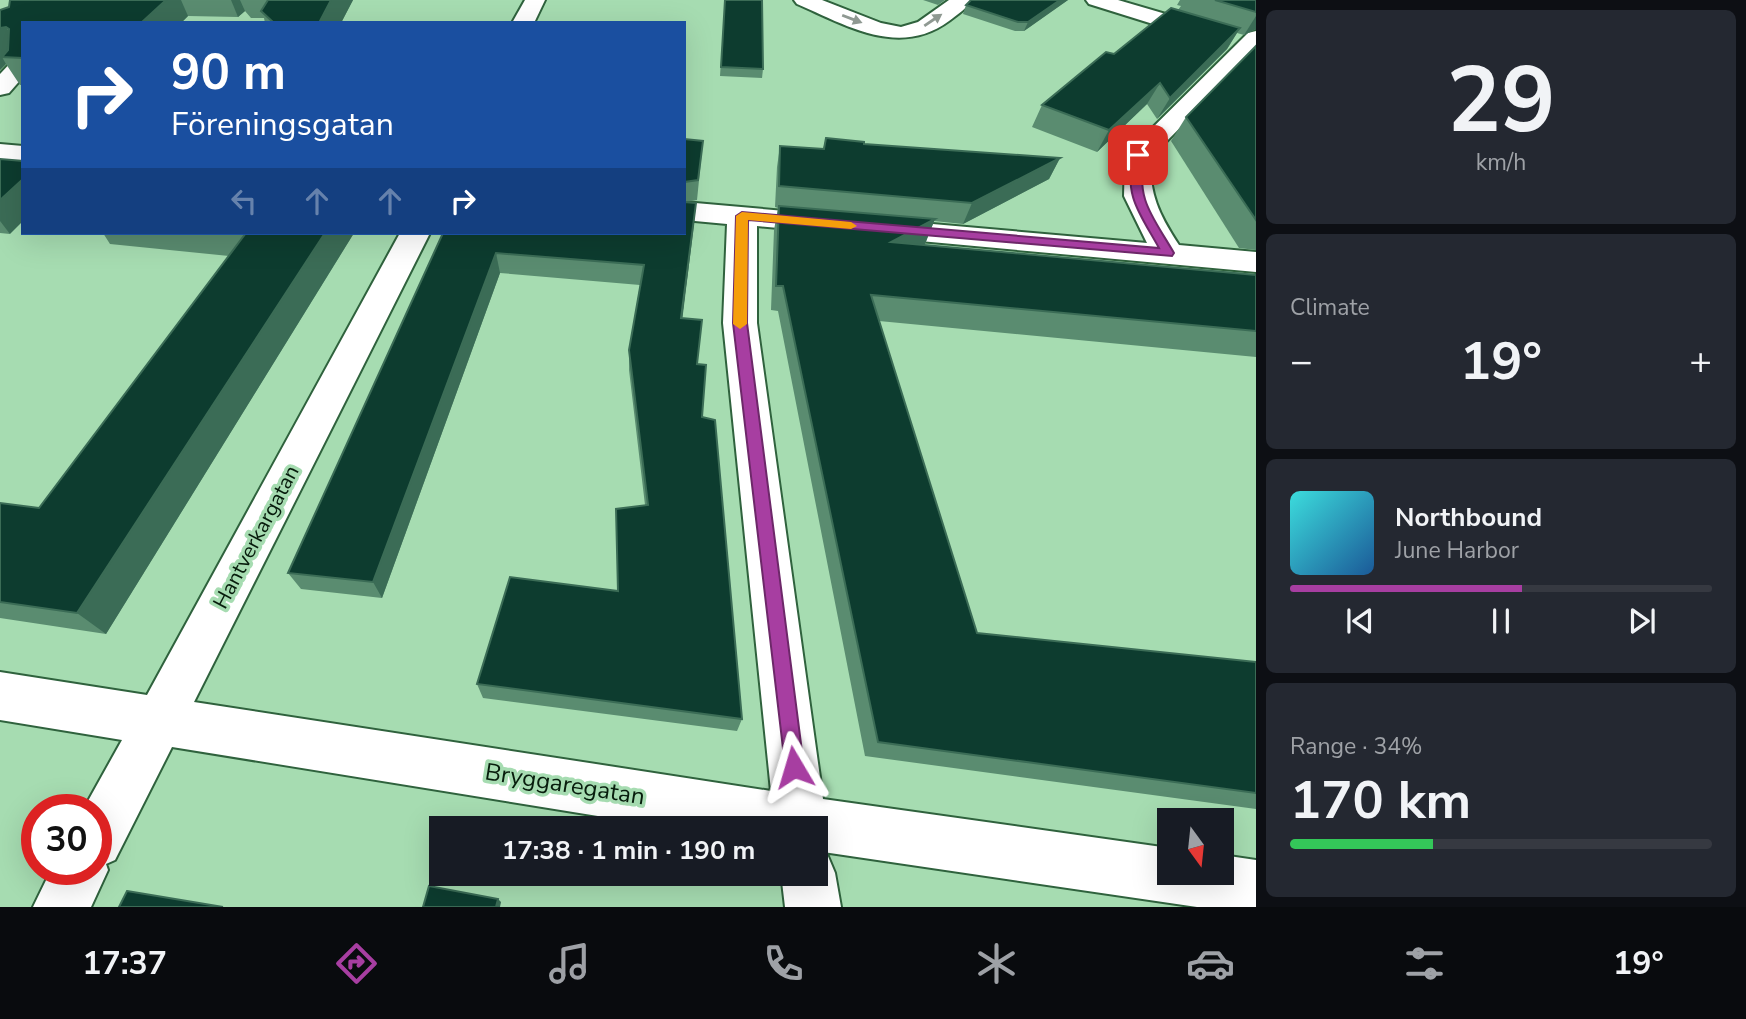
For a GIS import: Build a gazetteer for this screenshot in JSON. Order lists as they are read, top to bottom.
{
  "streets": {
    "street": ["Hantverkargatan", "Bryggaregatan"]
  },
  "crossings": [
    ["Hantverkargatan", "Bryggaregatan"]
  ],
  "north": "bottom",
  "page": {
    "tile": [
      ["29", "km/h"],
      "Climate",
      ["Range · 34%", "170 km"]
    ],
    "turn": ["90 m", "Föreningsgatan"],
    "heat": ["−", "19°", "+"],
    "song": ["Northbound", "June Harbor"],
    "limit": "30",
    "trip": "17:38 · 1 min · 190 m",
    "tabs": ["17:37", "19°"]
  }
}
